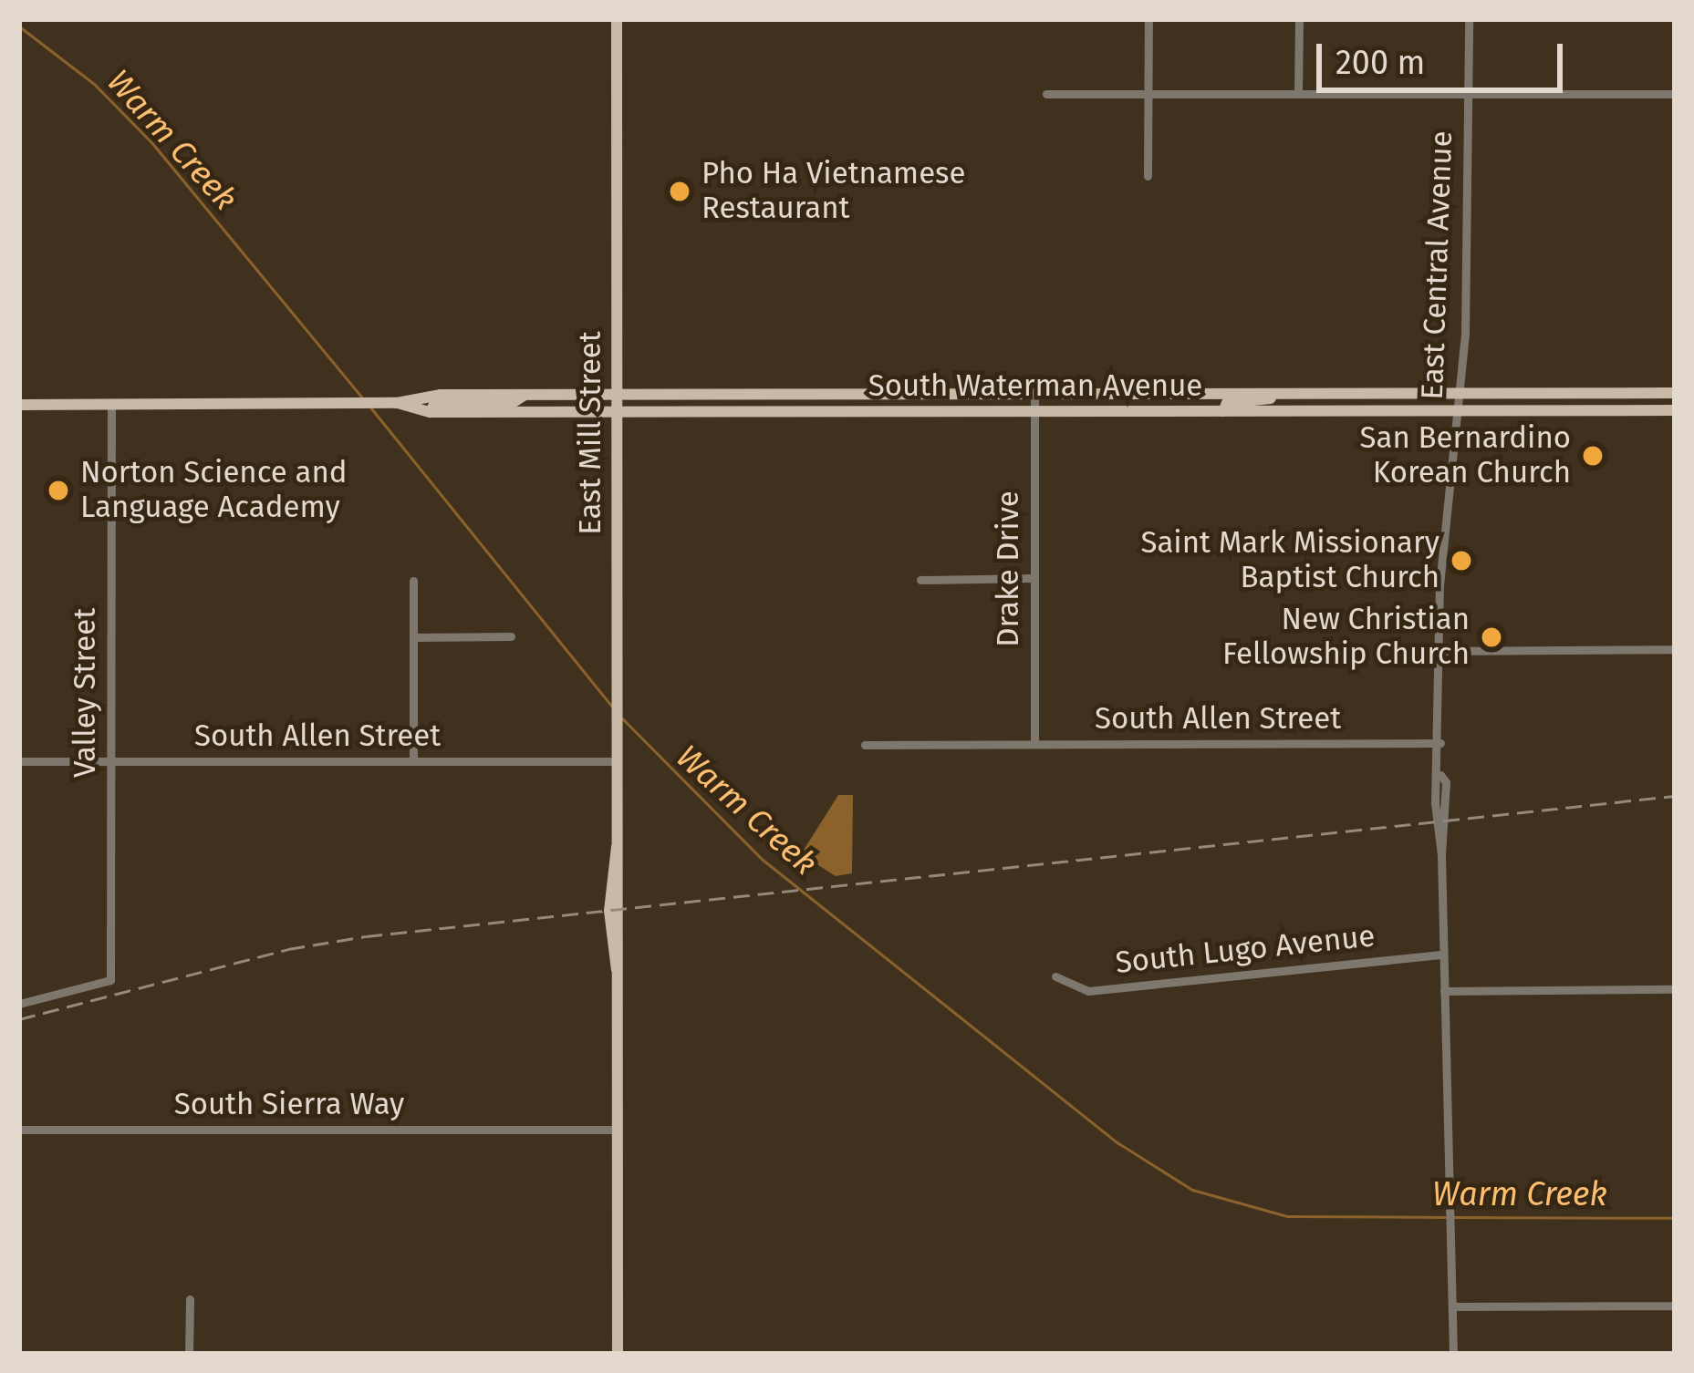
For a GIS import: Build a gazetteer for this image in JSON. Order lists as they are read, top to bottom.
{
  "streets": {
    "main road": ["South Waterman Avenue", "East Mill Street"],
    "street": [
      "East Central Avenue",
      "Drake Drive",
      "Valley Street",
      "South Allen Street",
      "South Lugo Avenue",
      "South Sierra Way"
    ]
  },
  "crossings": [
    ["East Central Avenue", "South Waterman Avenue"],
    ["East Central Avenue", "South Allen Street"],
    ["East Central Avenue", "South Lugo Avenue"],
    ["South Waterman Avenue", "East Mill Street"],
    ["South Waterman Avenue", "Drake Drive"],
    ["South Waterman Avenue", "Valley Street"],
    ["East Mill Street", "South Allen Street"],
    ["East Mill Street", "South Sierra Way"],
    ["Drake Drive", "South Allen Street"],
    ["Valley Street", "South Allen Street"]
  ],
  "water": ["Warm Creek"],
  "places": [
    "Pho Ha Vietnamese Restaurant",
    "San Bernardino Korean Church",
    "Norton Science and Language Academy",
    "Saint Mark Missionary Baptist Church",
    "New Christian Fellowship Church"
  ],
  "scale_bar": "200 m"
}
